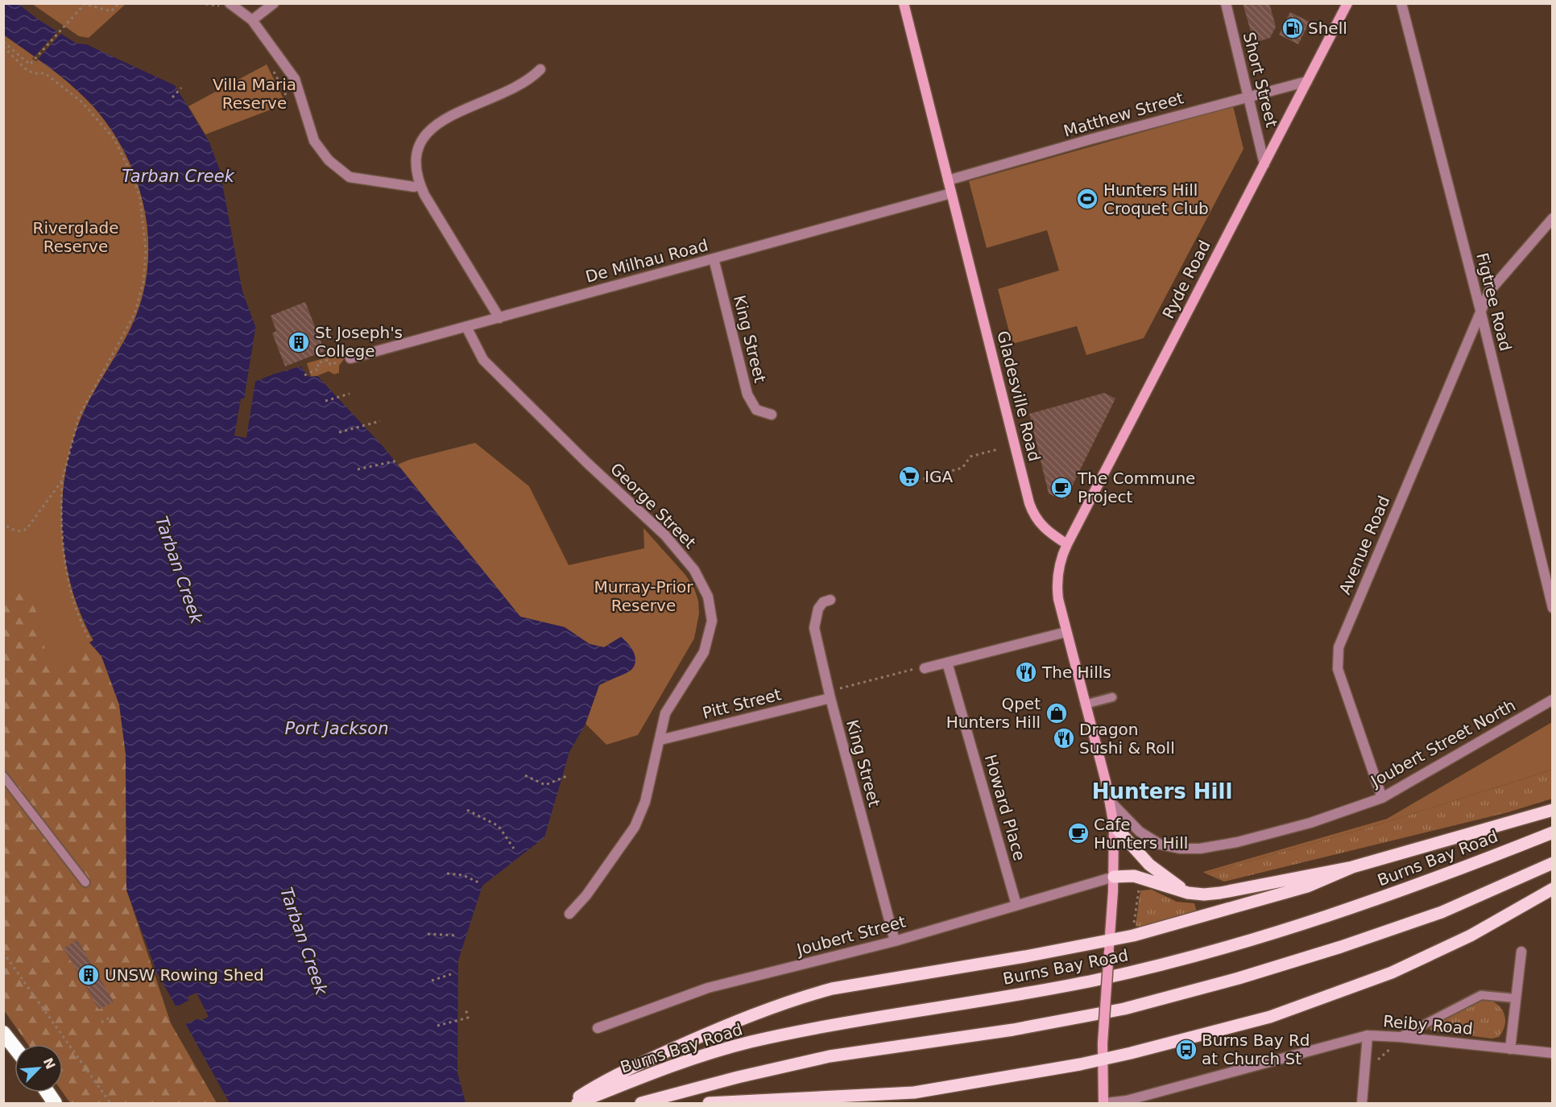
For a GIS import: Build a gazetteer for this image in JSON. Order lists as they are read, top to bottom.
{
  "streets": {
    "main road": ["Ryde Road", "Gladesville Road", "Burns Bay Road"],
    "street": [
      "Short Street",
      "Matthew Street",
      "De Milhau Road",
      "Figtree Road",
      "King Street",
      "George Street",
      "Avenue Road",
      "Pitt Street",
      "Joubert Street North",
      "Howard Place",
      "Joubert Street",
      "Reiby Road"
    ]
  },
  "crossings": [
    ["Short Street", "Matthew Street"],
    ["Short Street", "Ryde Road"],
    ["Matthew Street", "Ryde Road"],
    ["Matthew Street", "Gladesville Road"],
    ["De Milhau Road", "King Street"],
    ["De Milhau Road", "Gladesville Road"],
    ["De Milhau Road", "George Street"],
    ["Ryde Road", "Gladesville Road"],
    ["Figtree Road", "Avenue Road"],
    ["King Street", "Pitt Street"],
    ["King Street", "Joubert Street"],
    ["George Street", "Pitt Street"],
    ["Avenue Road", "Joubert Street North"],
    ["Howard Place", "Joubert Street"]
  ],
  "districts": ["Hunters Hill"],
  "water": ["Tarban Creek", "Port Jackson"],
  "parks": ["Villa Maria Reserve", "Riverglade Reserve", "Murray-Prior Reserve"],
  "places": {
    "fuel station": ["Shell"],
    "sports": ["Hunters Hill Croquet Club"],
    "building": ["St Joseph's College", "UNSW Rowing Shed"],
    "supermarket": ["IGA"],
    "cafe": ["The Commune Project", "Cafe Hunters Hill"],
    "restaurant": ["The Hills", "Dragon Sushi & Roll"],
    "shop": ["Qpet Hunters Hill"],
    "bus stop": ["Burns Bay Rd at Church St"]
  },
  "north": "top right"
}
